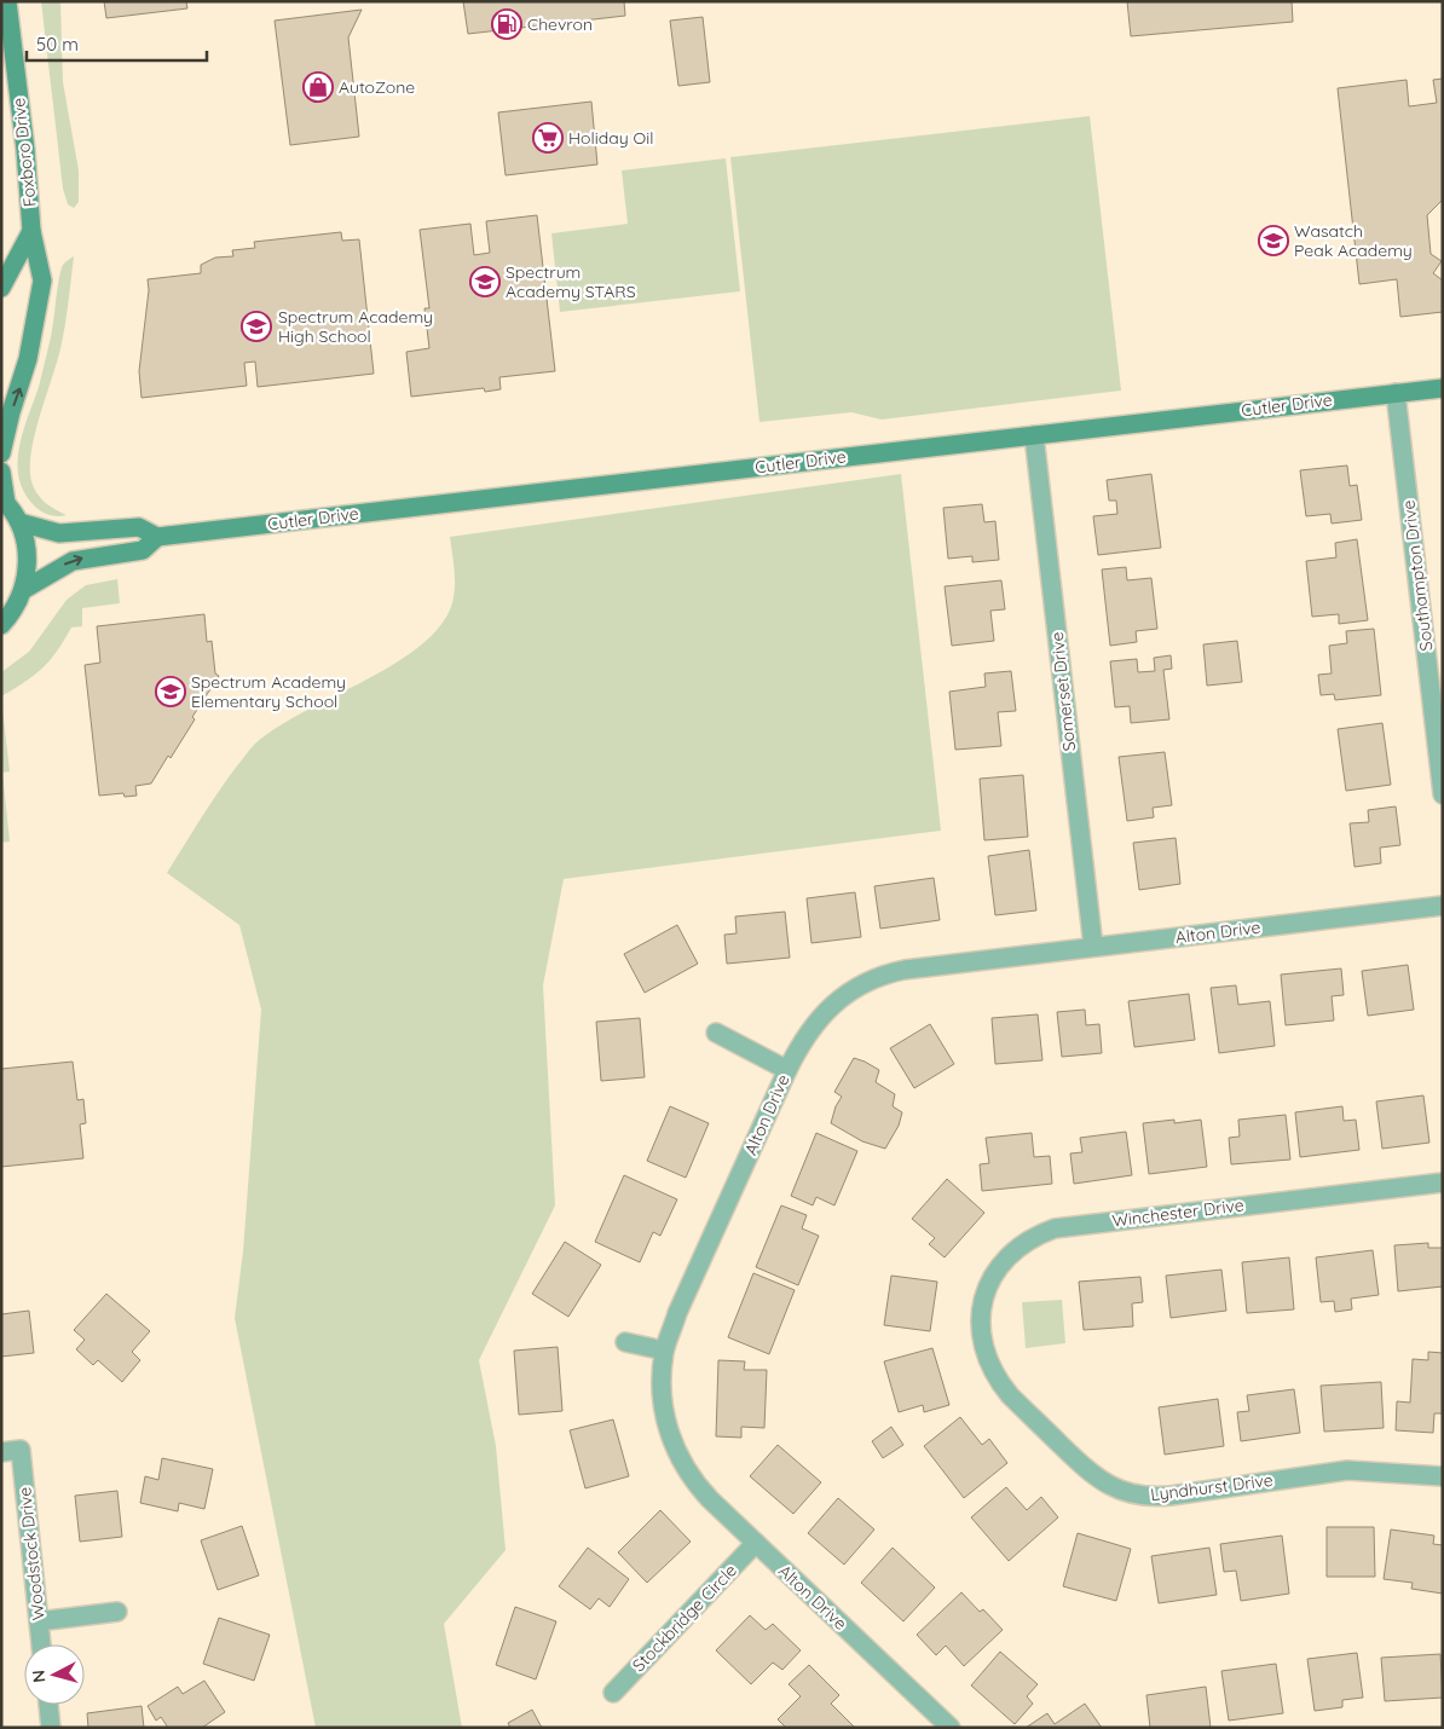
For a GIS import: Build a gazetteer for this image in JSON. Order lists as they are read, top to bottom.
{
  "streets": {
    "street": [
      "Foxboro Drive",
      "Cutler Drive",
      "Southampton Drive",
      "Somerset Drive",
      "Alton Drive",
      "Winchester Drive",
      "Lyndhurst Drive",
      "Woodstock Drive",
      "Stockbridge Circle"
    ]
  },
  "crossings": [
    ["Cutler Drive", "Southampton Drive"],
    ["Cutler Drive", "Somerset Drive"],
    ["Somerset Drive", "Alton Drive"],
    ["Alton Drive", "Stockbridge Circle"],
    ["Winchester Drive", "Lyndhurst Drive"]
  ],
  "one_way": ["Foxboro Drive"],
  "places": {
    "fuel station": ["Chevron"],
    "shop": ["AutoZone"],
    "supermarket": ["Holiday Oil"],
    "school or university": [
      "Wasatch Peak Academy",
      "Spectrum Academy STARS",
      "Spectrum Academy High School",
      "Spectrum Academy Elementary School"
    ]
  },
  "scale_bar": "50 m",
  "north": "left"
}
